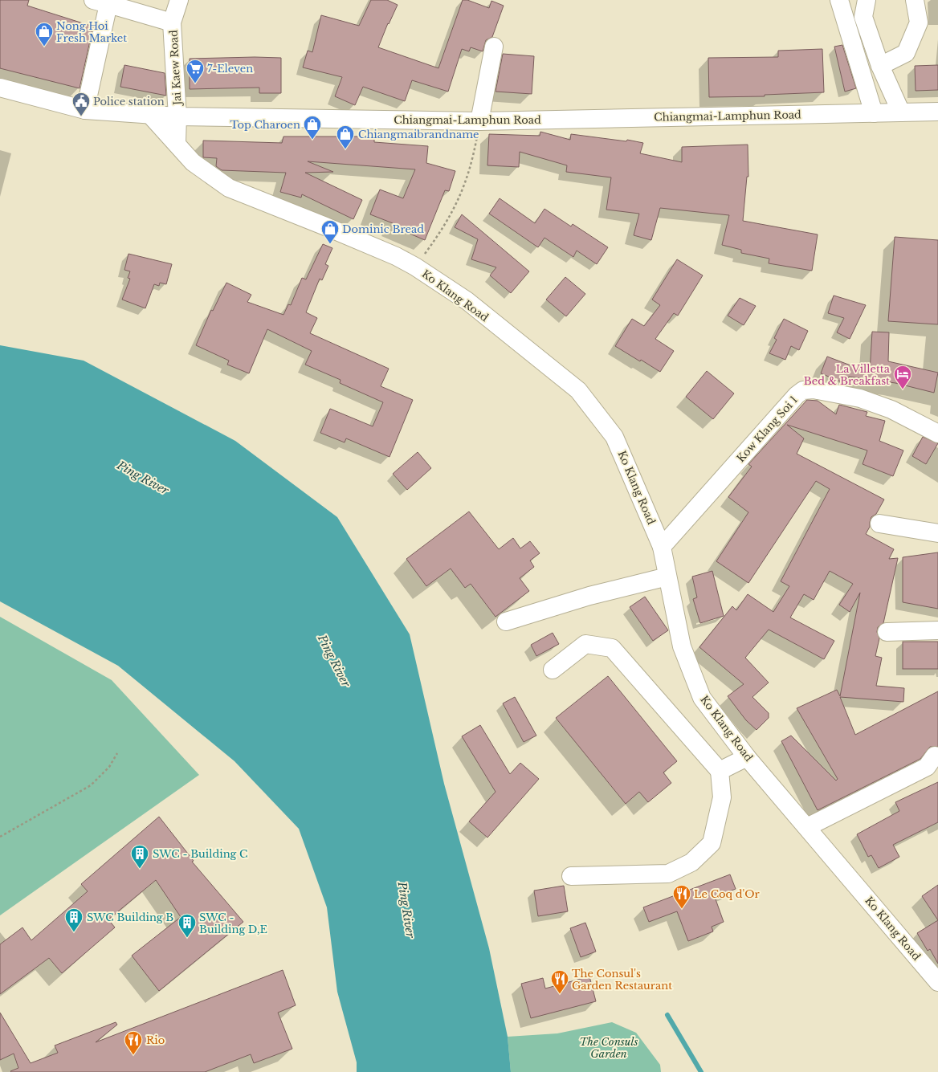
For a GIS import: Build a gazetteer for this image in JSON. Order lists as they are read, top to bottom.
{
  "streets": {
    "street": [
      "Jai Kaew Road",
      "Chiangmai-Lamphun Road",
      "Ko Klang Road",
      "Kow Klang Soi 1"
    ]
  },
  "crossings": [
    ["Jai Kaew Road", "Chiangmai-Lamphun Road"],
    ["Chiangmai-Lamphun Road", "Ko Klang Road"],
    ["Ko Klang Road", "Kow Klang Soi 1"]
  ],
  "water": ["Ping River"],
  "parks": ["The Consuls Garden"],
  "places": {
    "shop": [
      "Nong Hoi Fresh Market",
      "Top Charoen",
      "Chiangmaibrandname",
      "Dominic Bread"
    ],
    "supermarket": ["7-Eleven"],
    "public building": ["Police station"],
    "hotel": ["La Villetta Bed & Breakfast"],
    "building": ["SWC - Building C", "SWC Building B", "SWC - Building D,E"],
    "restaurant": ["Le Coq d'Or", "The Consul's Garden Restaurant", "Rio"]
  }
}
